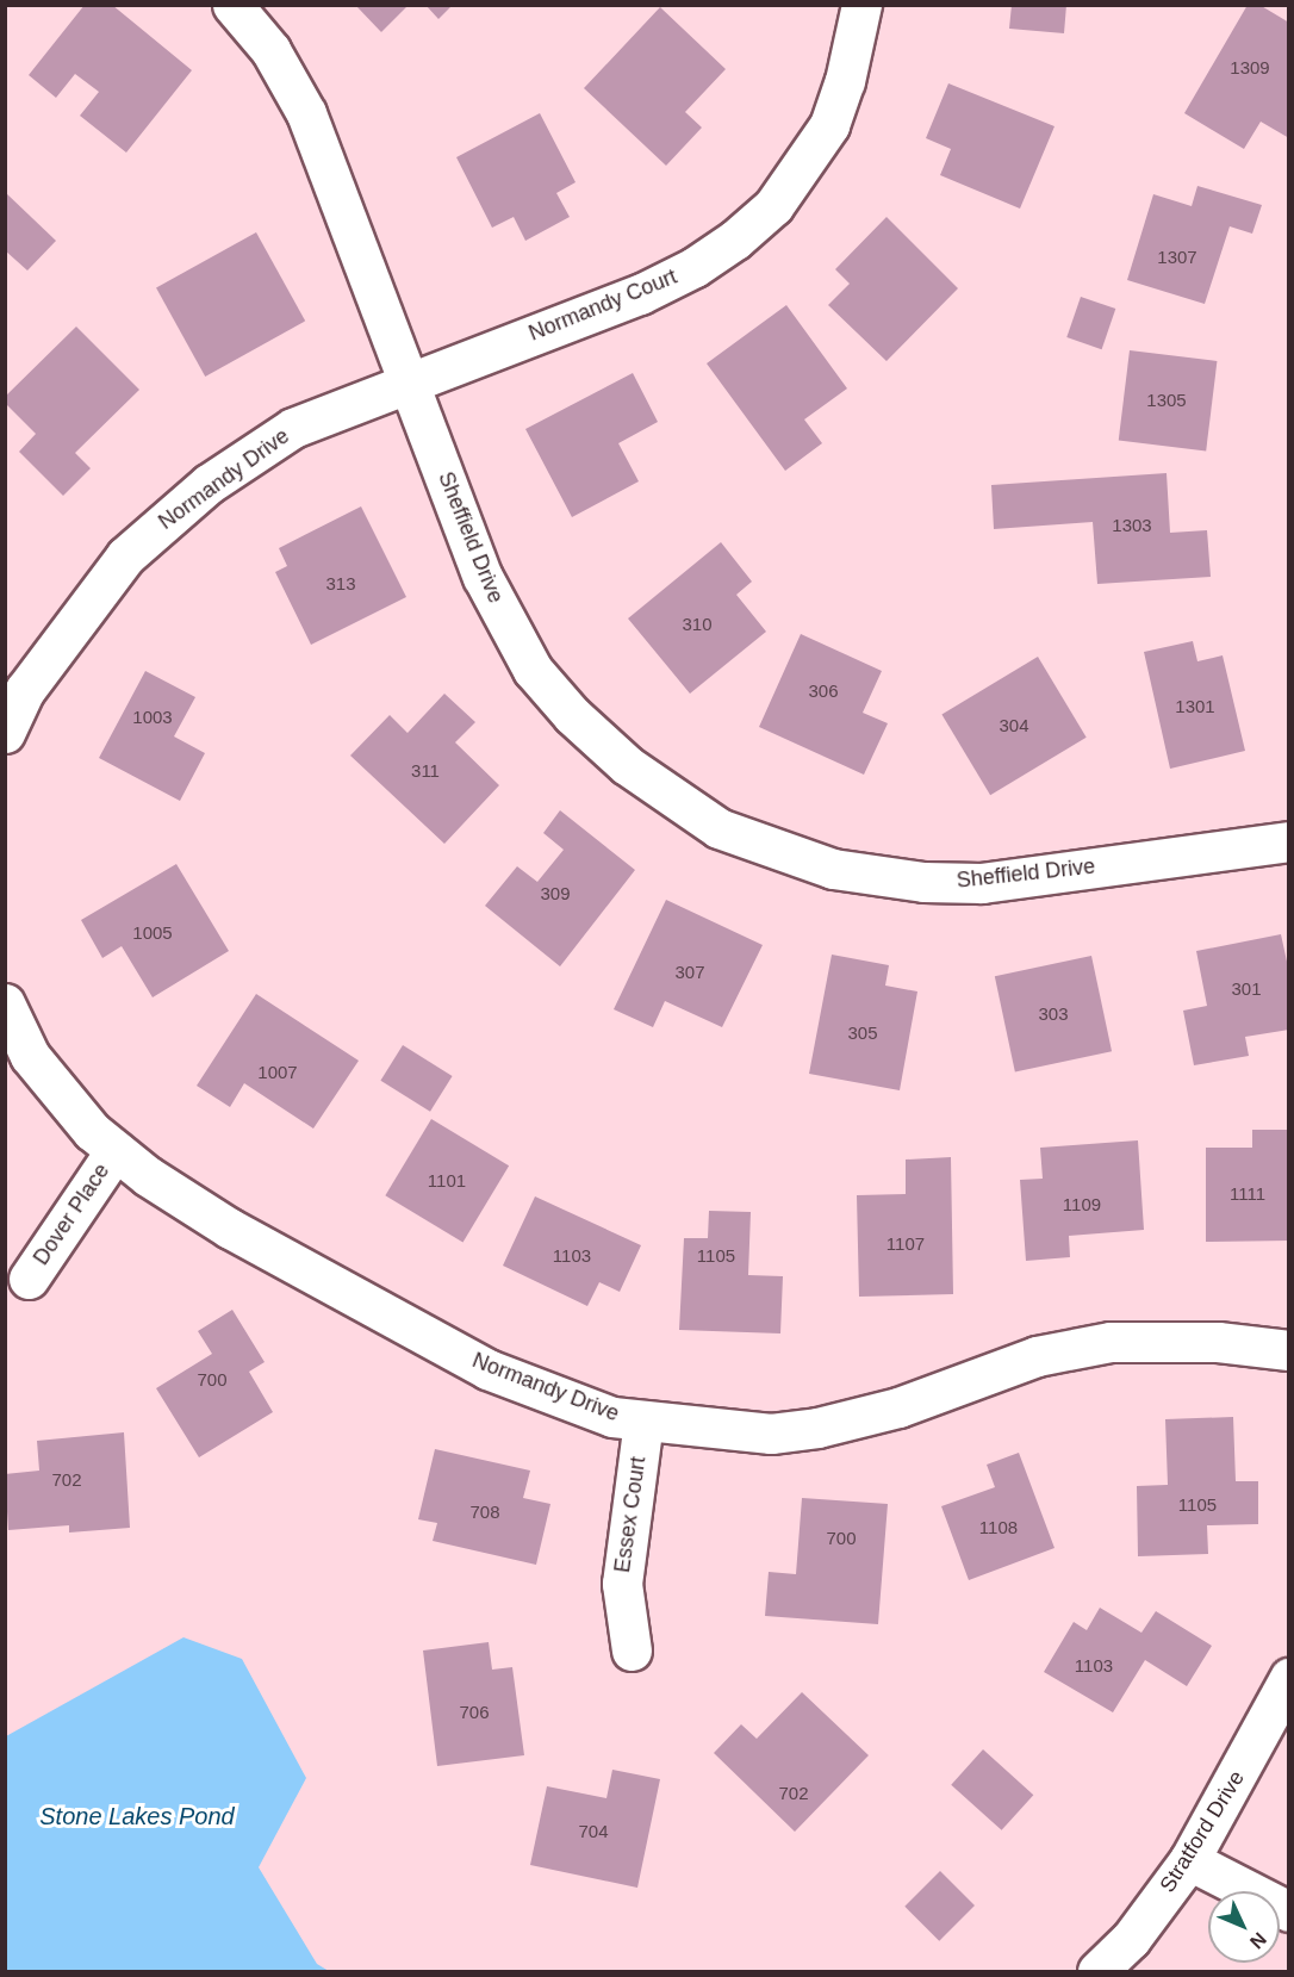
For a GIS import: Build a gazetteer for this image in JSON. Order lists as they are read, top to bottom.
{
  "streets": {
    "street": [
      "Normandy Court",
      "Normandy Drive",
      "Sheffield Drive",
      "Dover Place",
      "Essex Court",
      "Stratford Drive"
    ]
  },
  "crossings": [
    ["Normandy Court", "Normandy Drive"],
    ["Normandy Court", "Sheffield Drive"],
    ["Normandy Drive", "Sheffield Drive"],
    ["Normandy Drive", "Dover Place"],
    ["Normandy Drive", "Essex Court"]
  ],
  "water": ["Stone Lakes Pond"],
  "house_numbers": [
    "1309",
    "1307",
    "1305",
    "1303",
    "313",
    "310",
    "306",
    "1301",
    "1003",
    "304",
    "311",
    "309",
    "1005",
    "307",
    "301",
    "303",
    "305",
    "1007",
    "1101",
    "1111",
    "1109",
    "1107",
    "1103",
    "1105",
    "700",
    "702",
    "1105",
    "708",
    "1108",
    "700",
    "1103",
    "706",
    "702",
    "704"
  ],
  "north": "bottom right"
}
